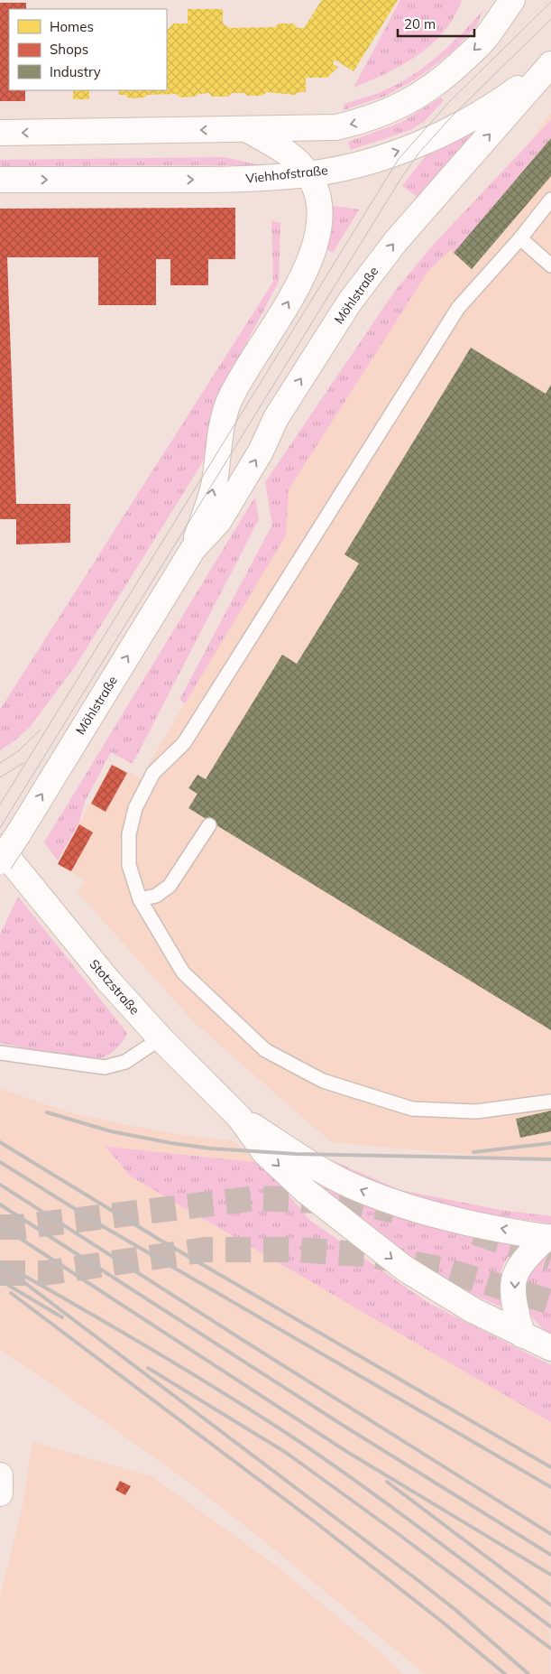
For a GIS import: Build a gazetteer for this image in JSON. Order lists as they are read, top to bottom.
{
  "streets": {
    "main road": ["Viehhofstraße", "Möhlstraße", "Stotzstraße"]
  },
  "crossings": [
    ["Viehhofstraße", "Möhlstraße"],
    ["Möhlstraße", "Stotzstraße"]
  ],
  "one_way": ["Möhlstraße"],
  "legend": ["Homes", "Shops", "Industry"],
  "scale_bar": "20 m"
}
